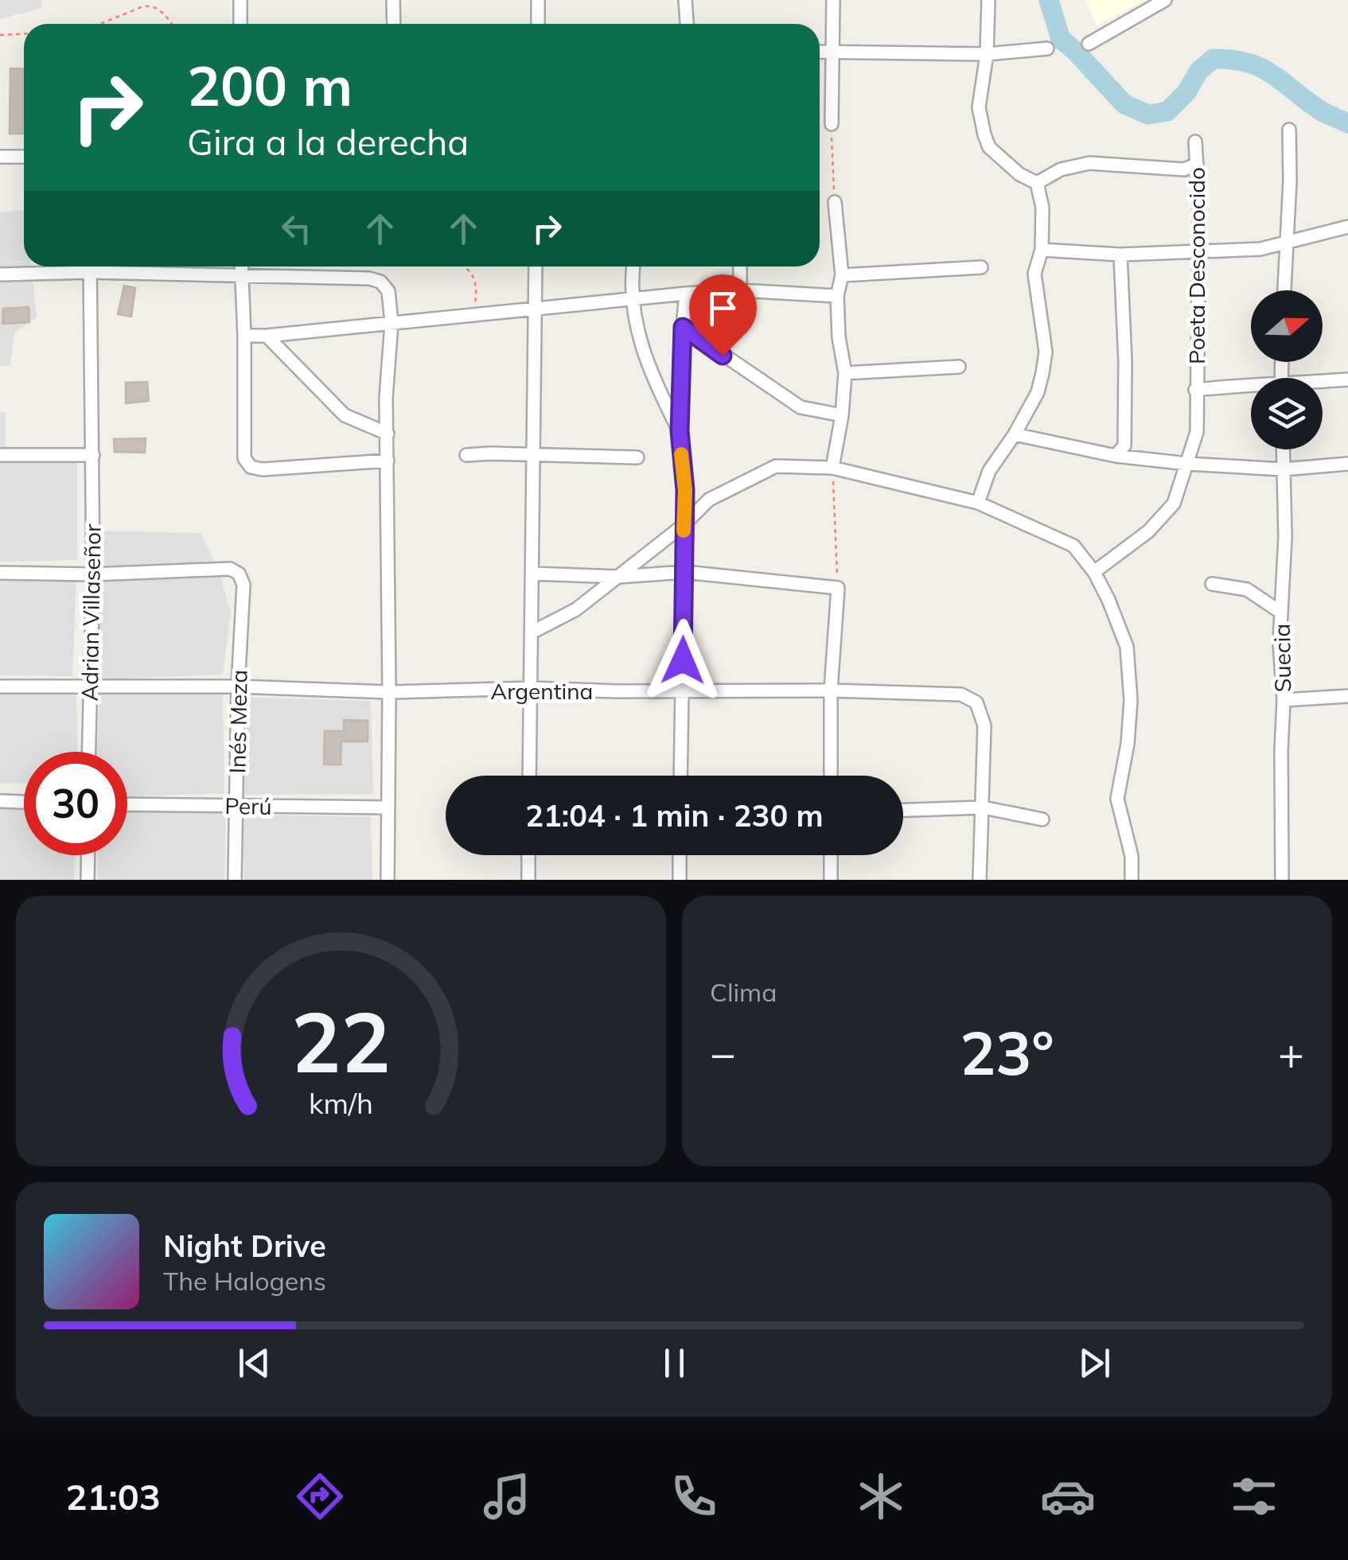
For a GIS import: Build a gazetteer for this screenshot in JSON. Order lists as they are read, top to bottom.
{
  "streets": {
    "street": [
      "Poeta Desconocido",
      "Adrian Villaseñor",
      "Suecia",
      "Argentina",
      "Inés Meza",
      "Perú"
    ]
  },
  "crossings": [
    ["Adrian Villaseñor", "Argentina"],
    ["Adrian Villaseñor", "Inés Meza"],
    ["Argentina", "Inés Meza"],
    ["Inés Meza", "Perú"]
  ],
  "north": "right",
  "page": {
    "turn": ["200 m", "Gira a la derecha"],
    "limit": "30",
    "trip": "21:04 · 1 min · 230 m",
    "tile": "Clima",
    "heat": ["−", "23°", "+"],
    "song": ["Night Drive", "The Halogens"],
    "tabs": "21:03",
    "gauge": ["22", "km/h"]
  }
}
